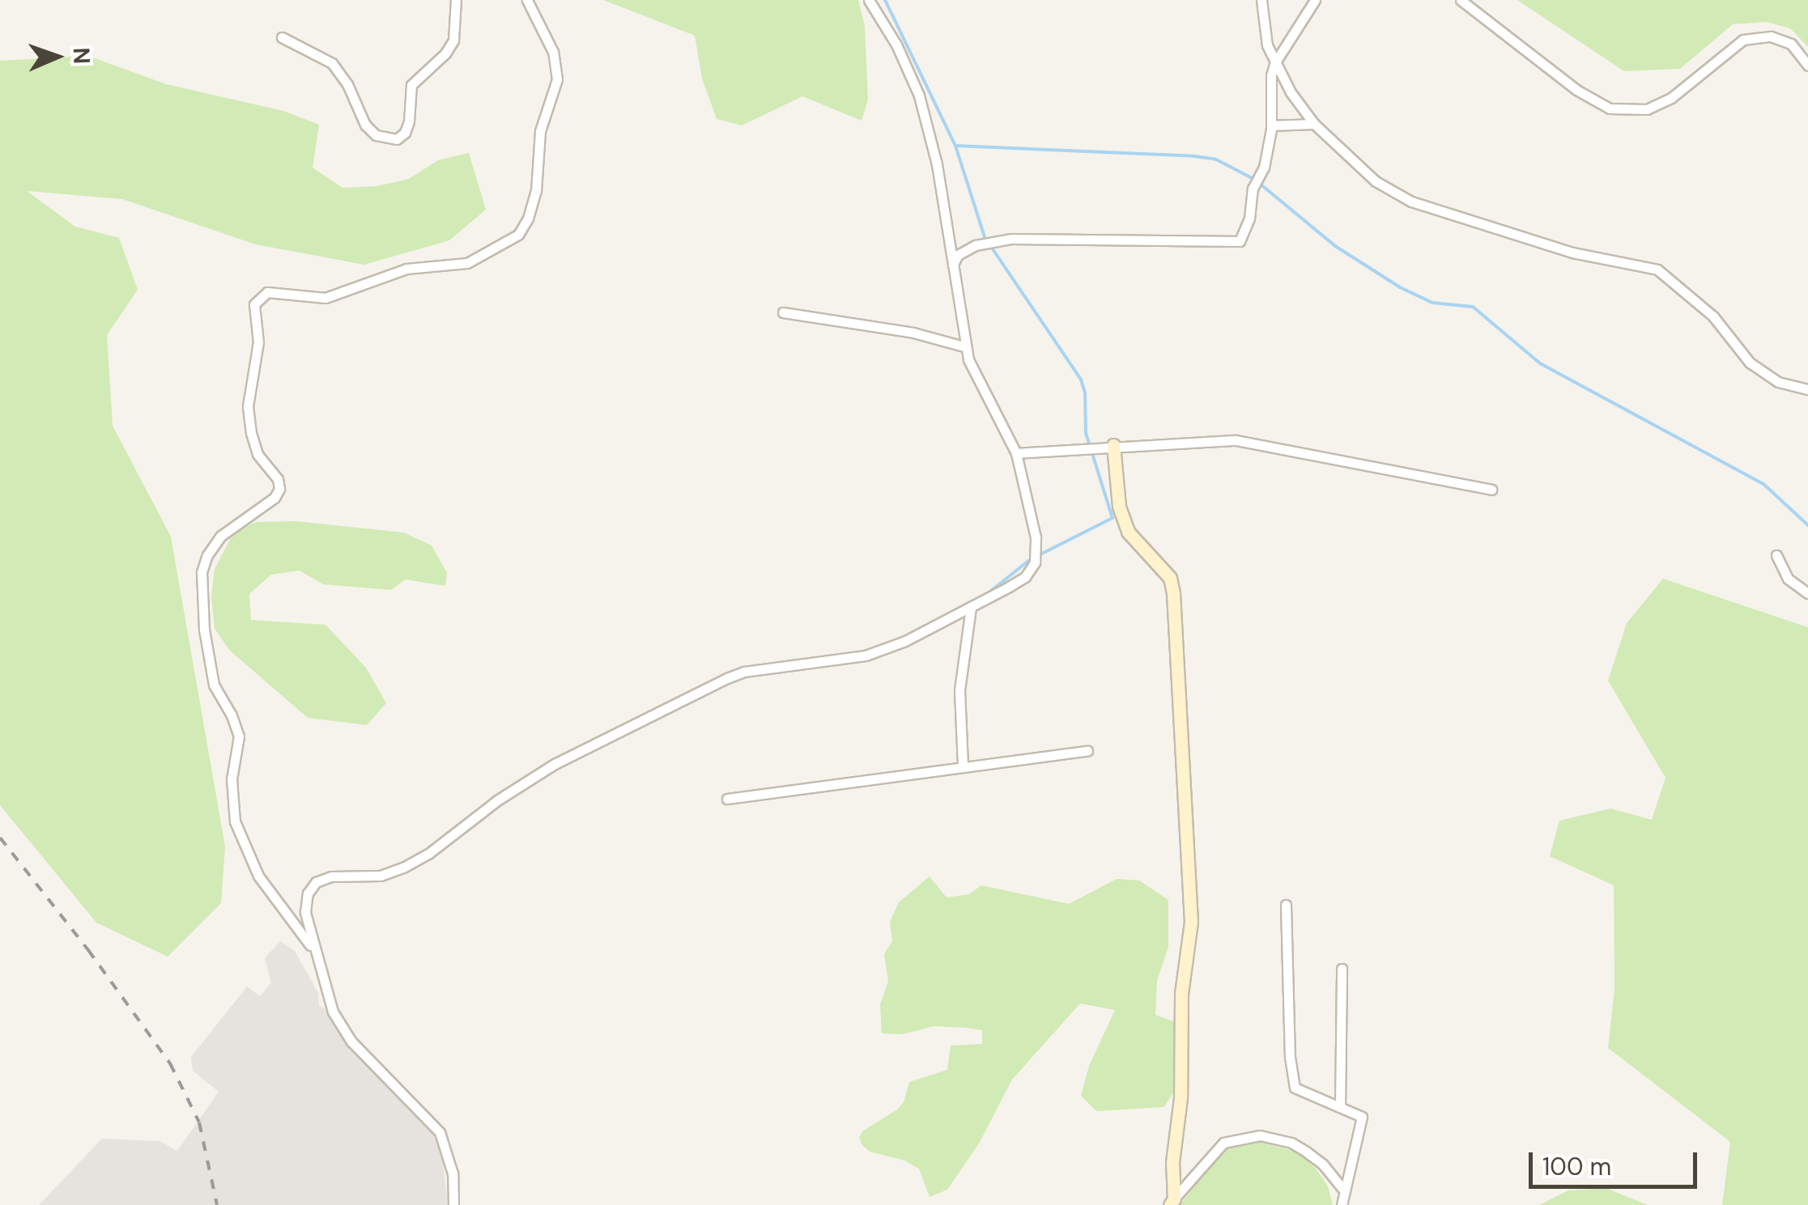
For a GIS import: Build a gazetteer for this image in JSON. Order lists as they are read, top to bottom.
{
  "scale_bar": "100 m",
  "north": "right"
}
